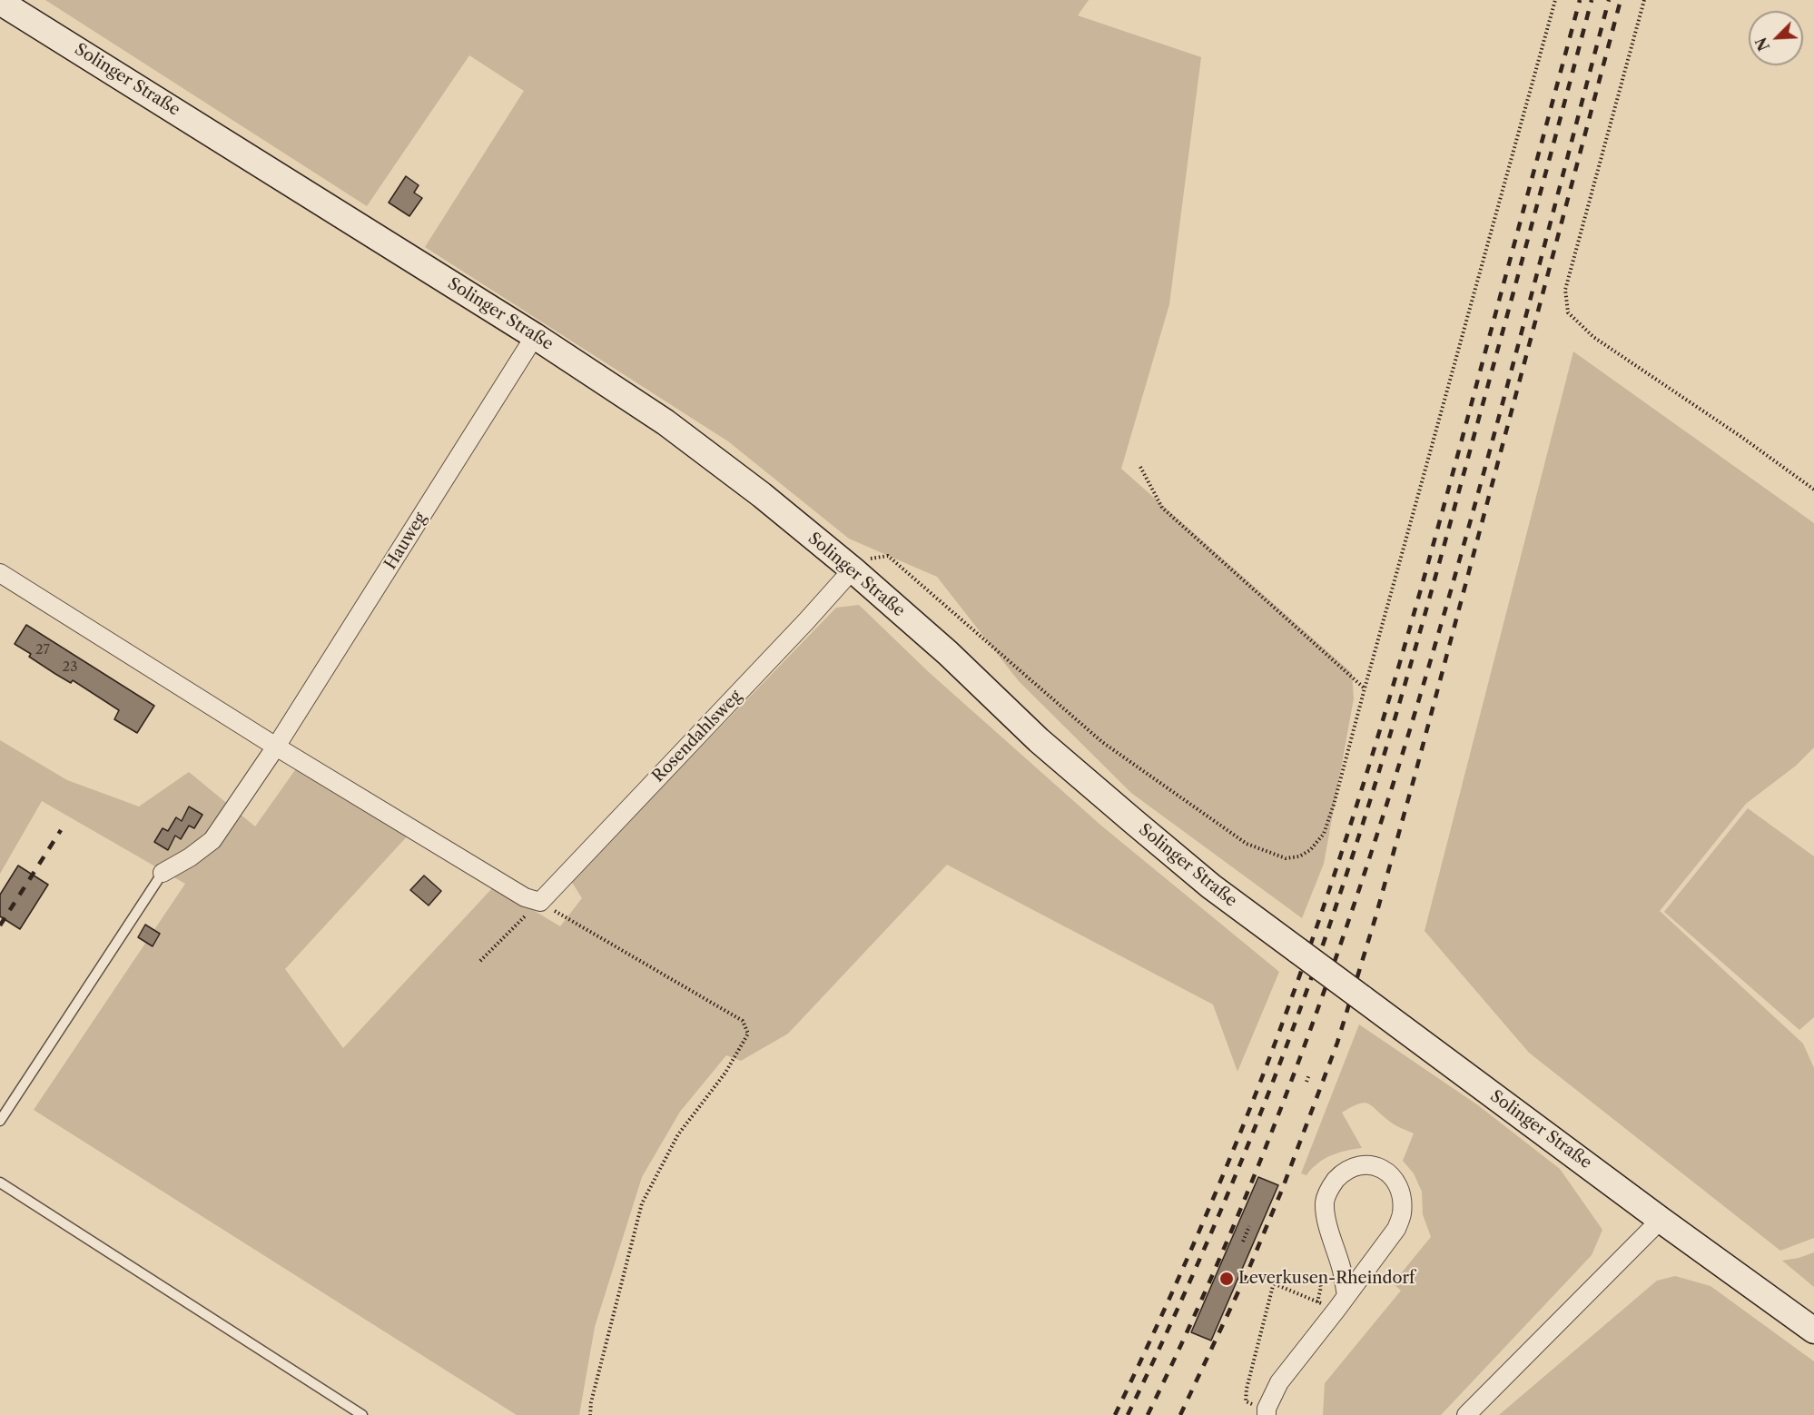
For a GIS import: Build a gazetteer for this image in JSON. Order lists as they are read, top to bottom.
{
  "streets": {
    "main road": ["Solinger Straße"],
    "street": ["Hauweg", "Rosendahlsweg"]
  },
  "crossings": [
    ["Solinger Straße", "Hauweg"],
    ["Solinger Straße", "Rosendahlsweg"]
  ],
  "places": ["Leverkusen-Rheindorf"],
  "house_numbers": ["27", "23"],
  "north": "bottom left"
}
